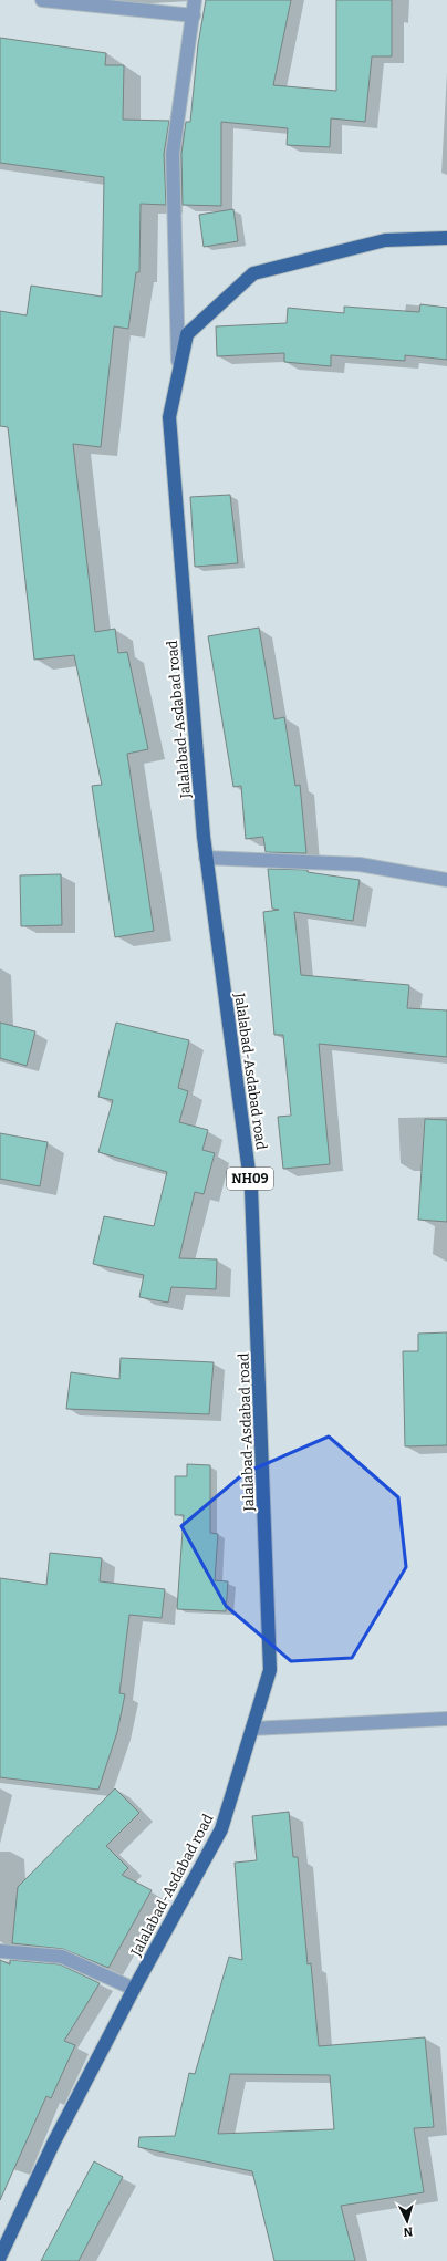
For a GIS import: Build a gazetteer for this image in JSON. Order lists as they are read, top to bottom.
{
  "streets": {
    "main road": ["Jalalabad-Asdabad road", "NH09"]
  },
  "north": "bottom"
}
